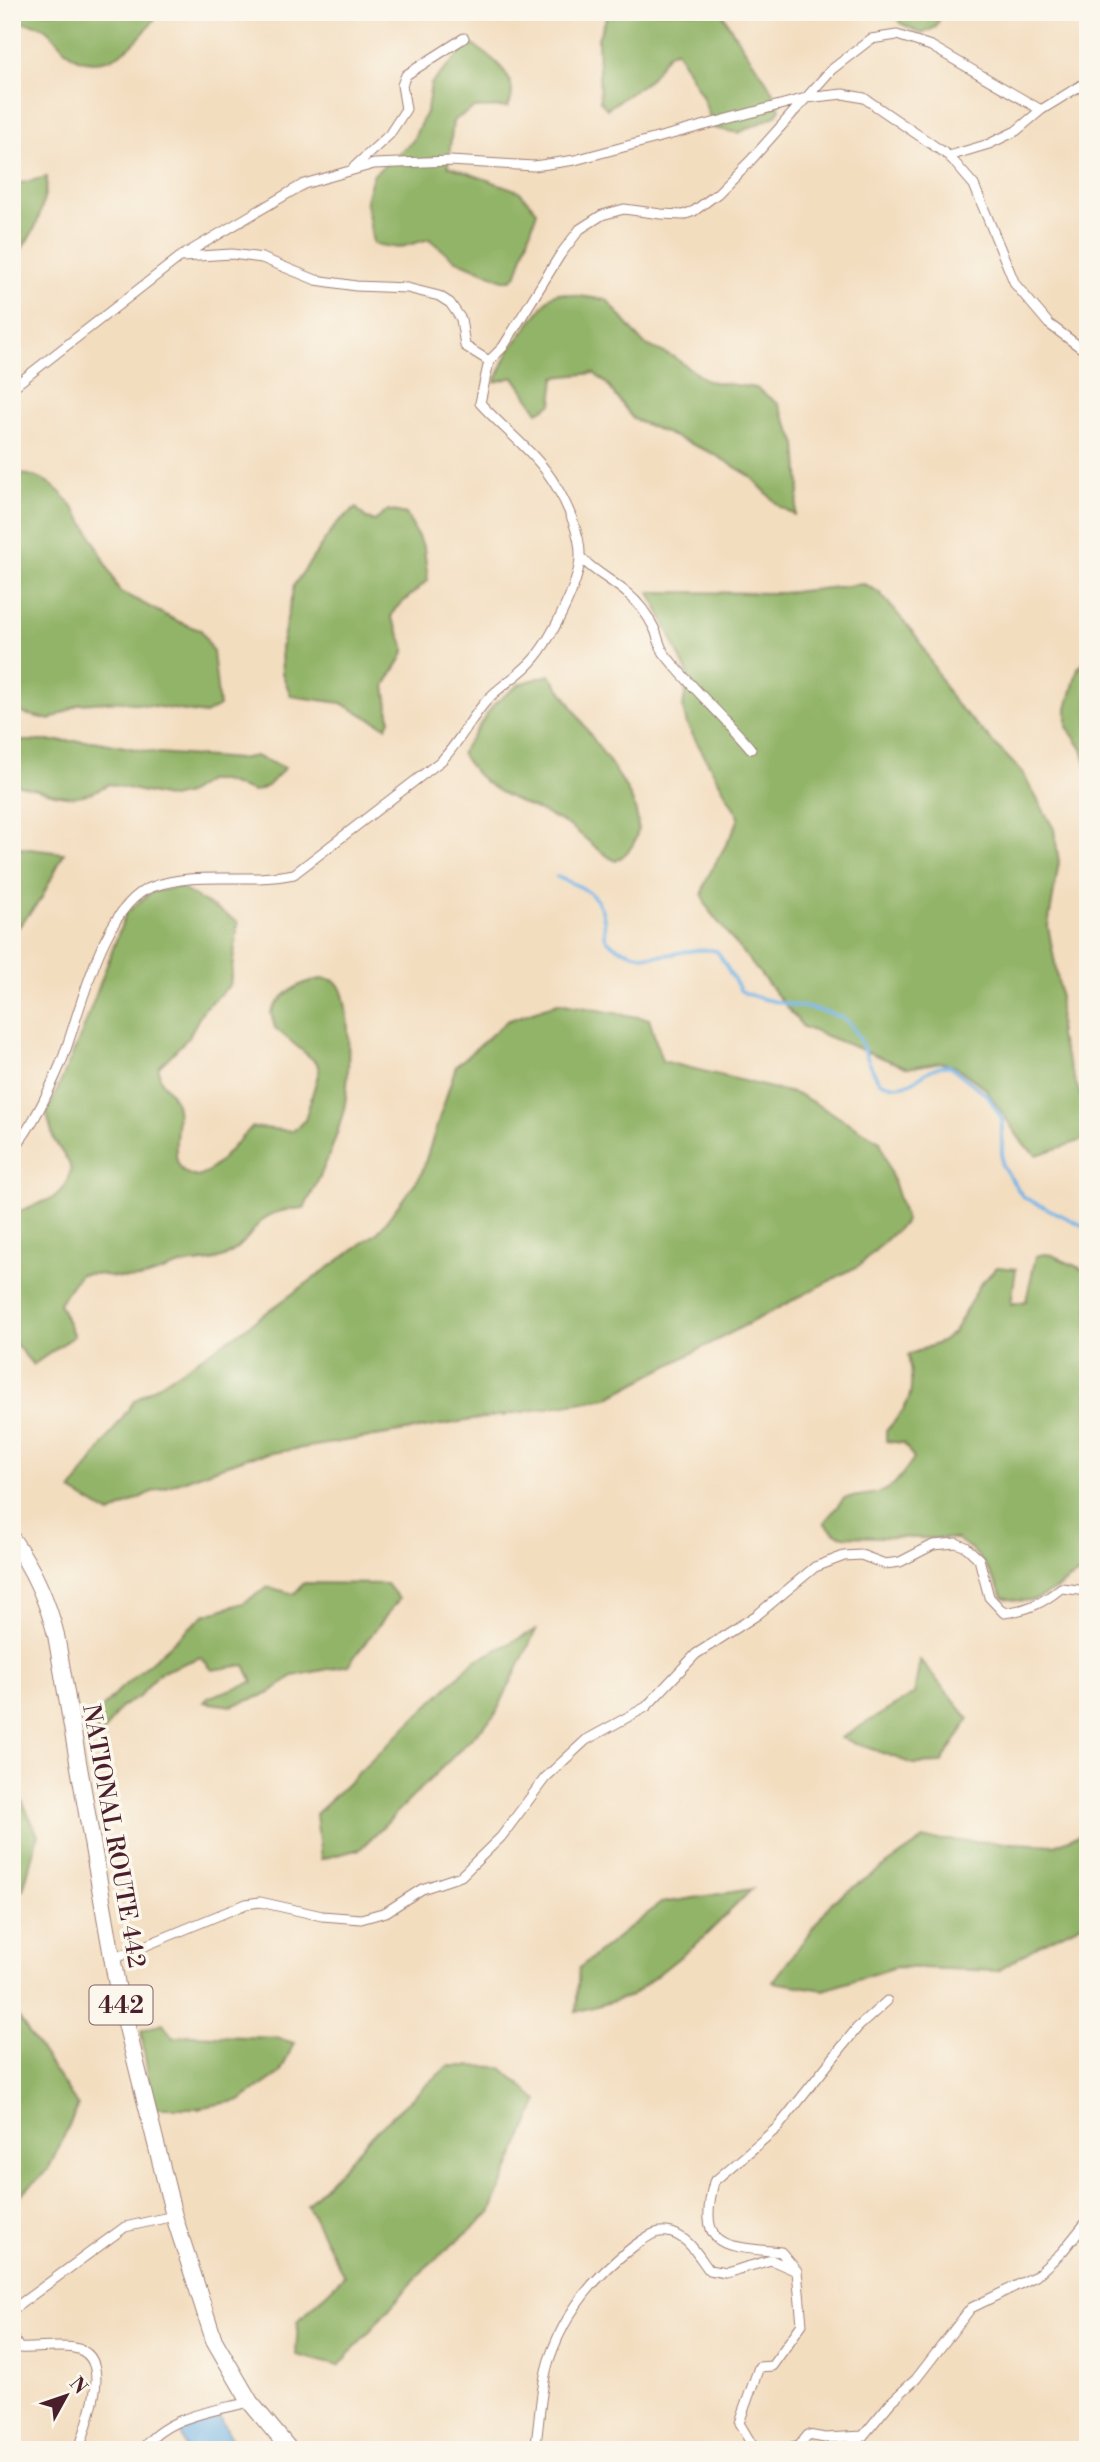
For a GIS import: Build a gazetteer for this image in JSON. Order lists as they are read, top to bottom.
{
  "streets": {
    "highway": ["NATIONAL ROUTE 442", "442"]
  },
  "north": "top right"
}
